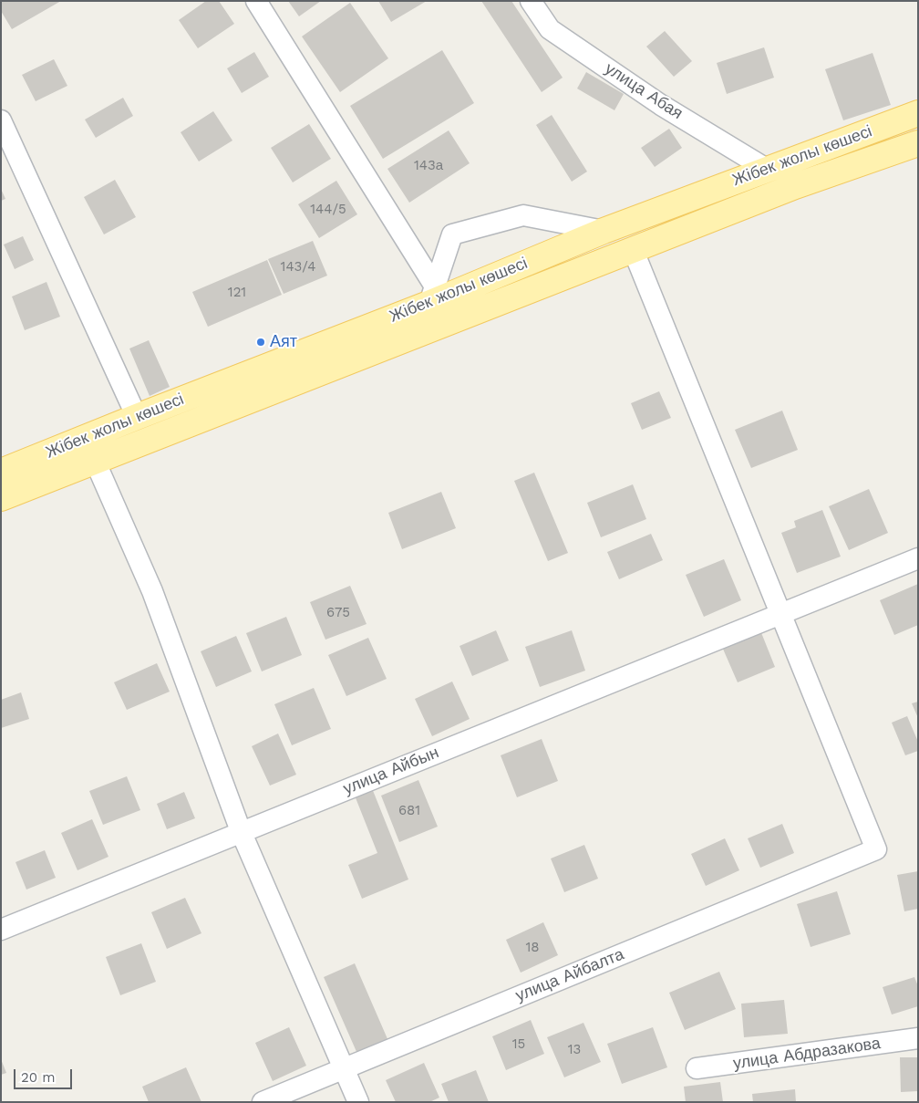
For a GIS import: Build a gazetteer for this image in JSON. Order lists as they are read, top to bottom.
{
  "streets": {
    "main road": ["Жібек жолы көшесі"],
    "street": [
      "улица Абая",
      "улица Айбын",
      "улица Айбалта",
      "улица Абдразакова"
    ]
  },
  "crossings": [
    ["улица Абая", "Жібек жолы көшесі"],
    ["улица Айбын", "улица Айбалта"]
  ],
  "places": ["Аят"],
  "house_numbers": [
    "143а",
    "144/5",
    "143/4",
    "121",
    "675",
    "681",
    "18",
    "15",
    "13"
  ],
  "scale_bar": "20 m"
}
